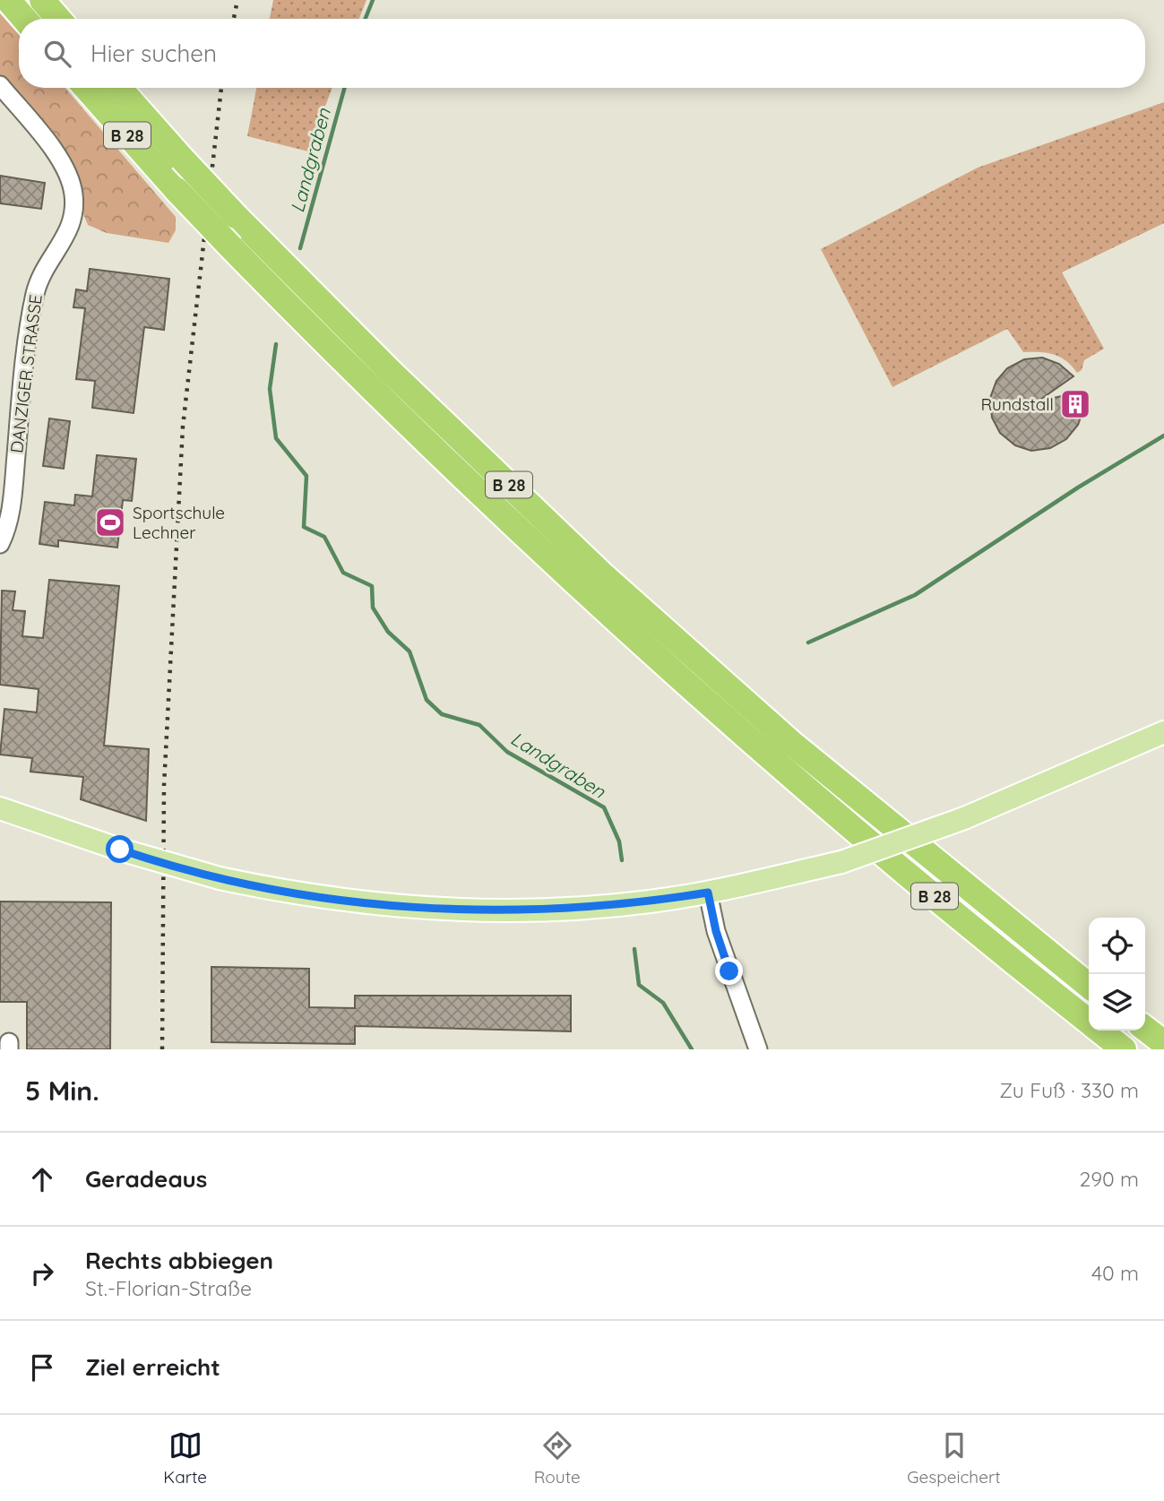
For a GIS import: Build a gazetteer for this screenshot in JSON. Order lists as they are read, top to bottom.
{
  "streets": {
    "highway": ["B 28"],
    "street": ["DANZIGER STRASSE"]
  },
  "water": ["Landgraben"],
  "places": {
    "building": ["Rundstall"],
    "sports": ["Sportschule Lechner"]
  },
  "page": {
    "search": "Hier suchen",
    "heading": ["5 Min.", "Zu Fuß · 330 m"],
    "list": [
      ["Geradeaus", "290 m"],
      ["Rechts abbiegen", "St.-Florian-Straße", "40 m"],
      "Ziel erreicht"
    ],
    "nav": ["Karte", "Route", "Gespeichert"]
  }
}
